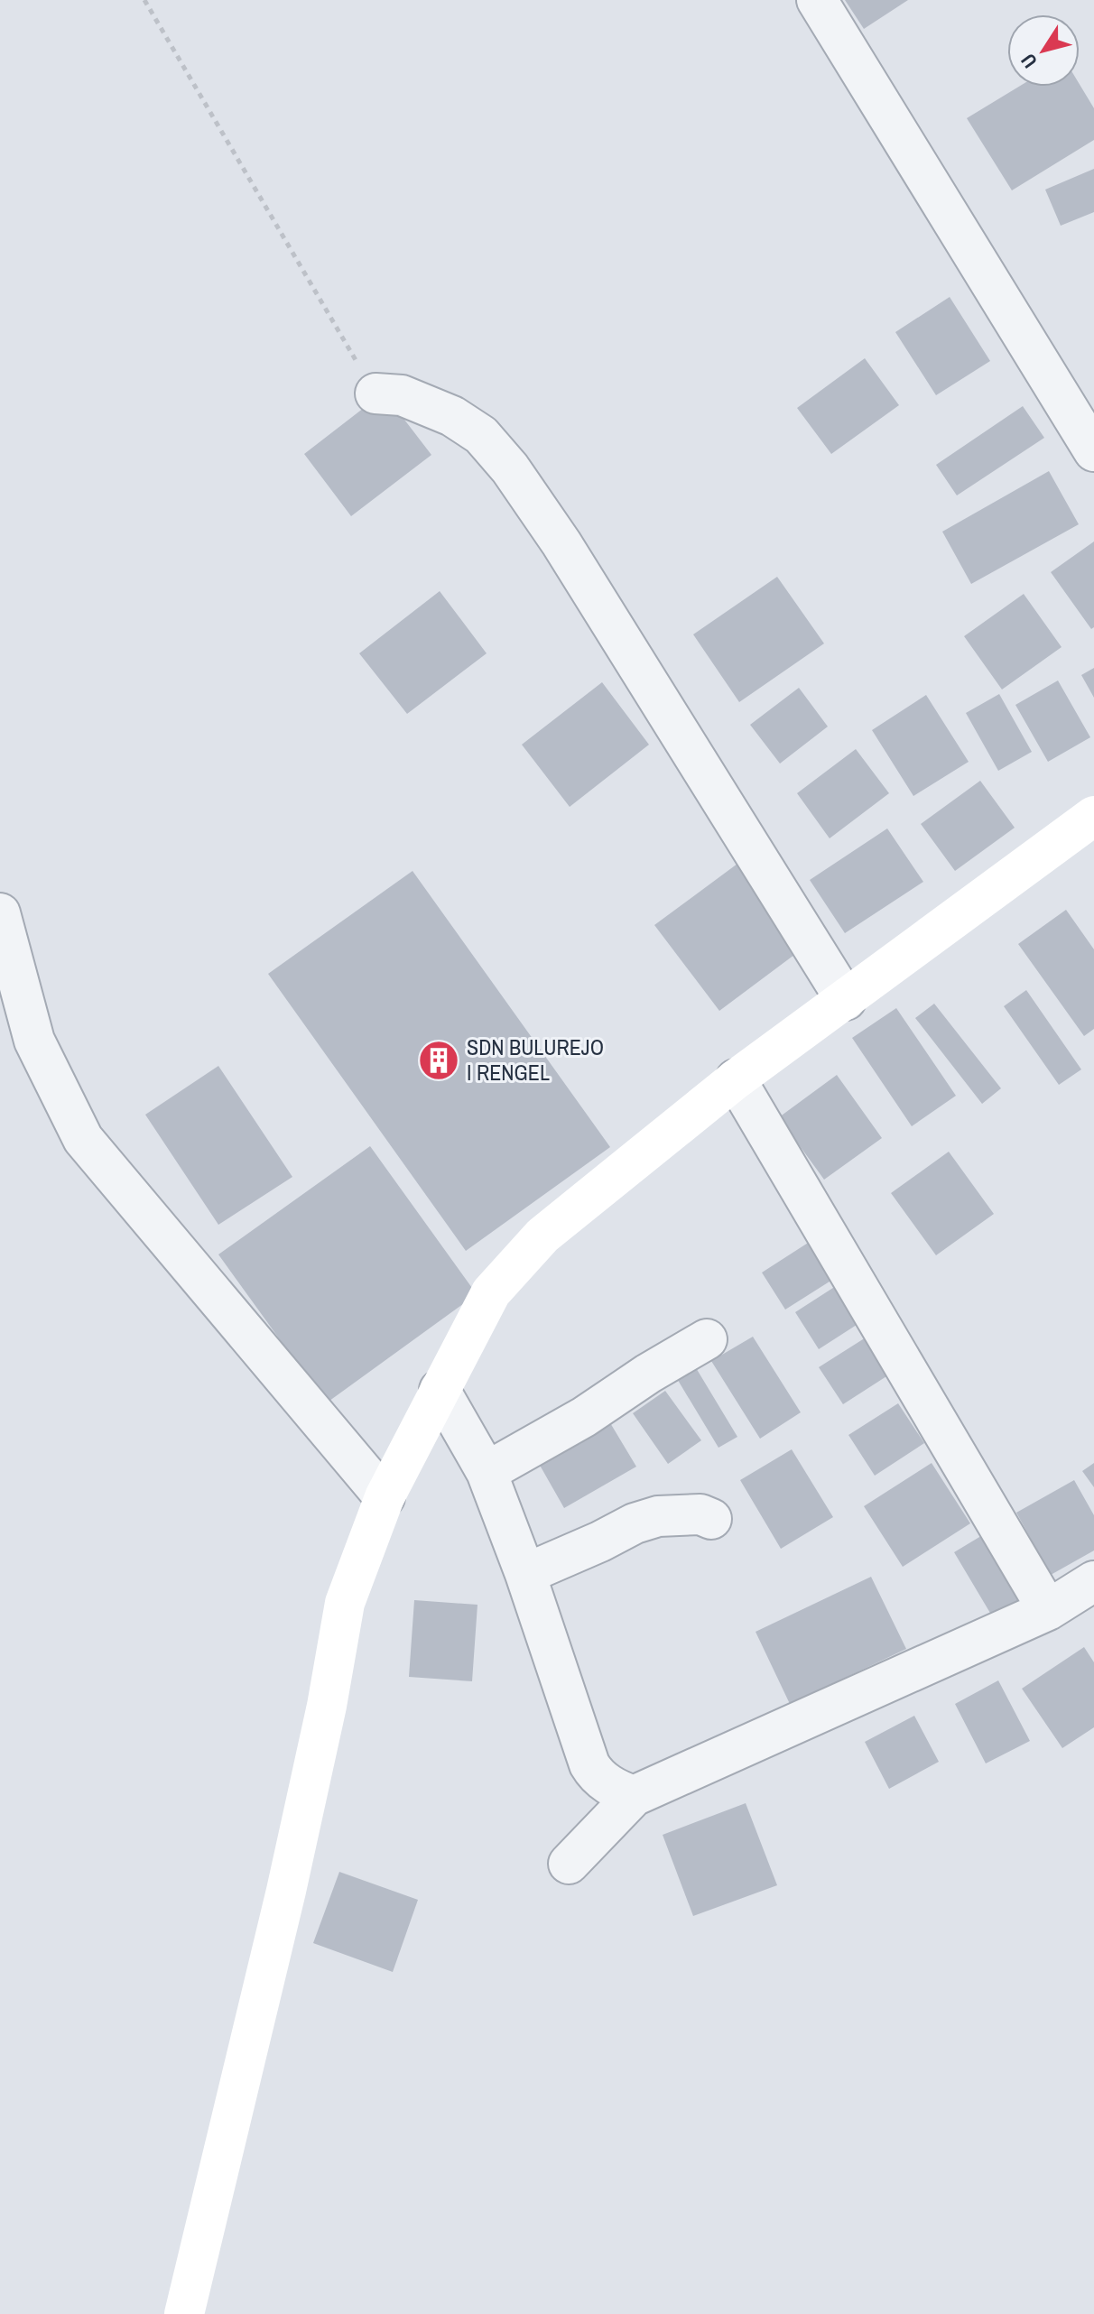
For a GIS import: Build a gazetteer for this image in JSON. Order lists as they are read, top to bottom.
{
  "places": {
    "building": ["SDN BULUREJO I RENGEL"]
  },
  "north": "bottom left"
}
